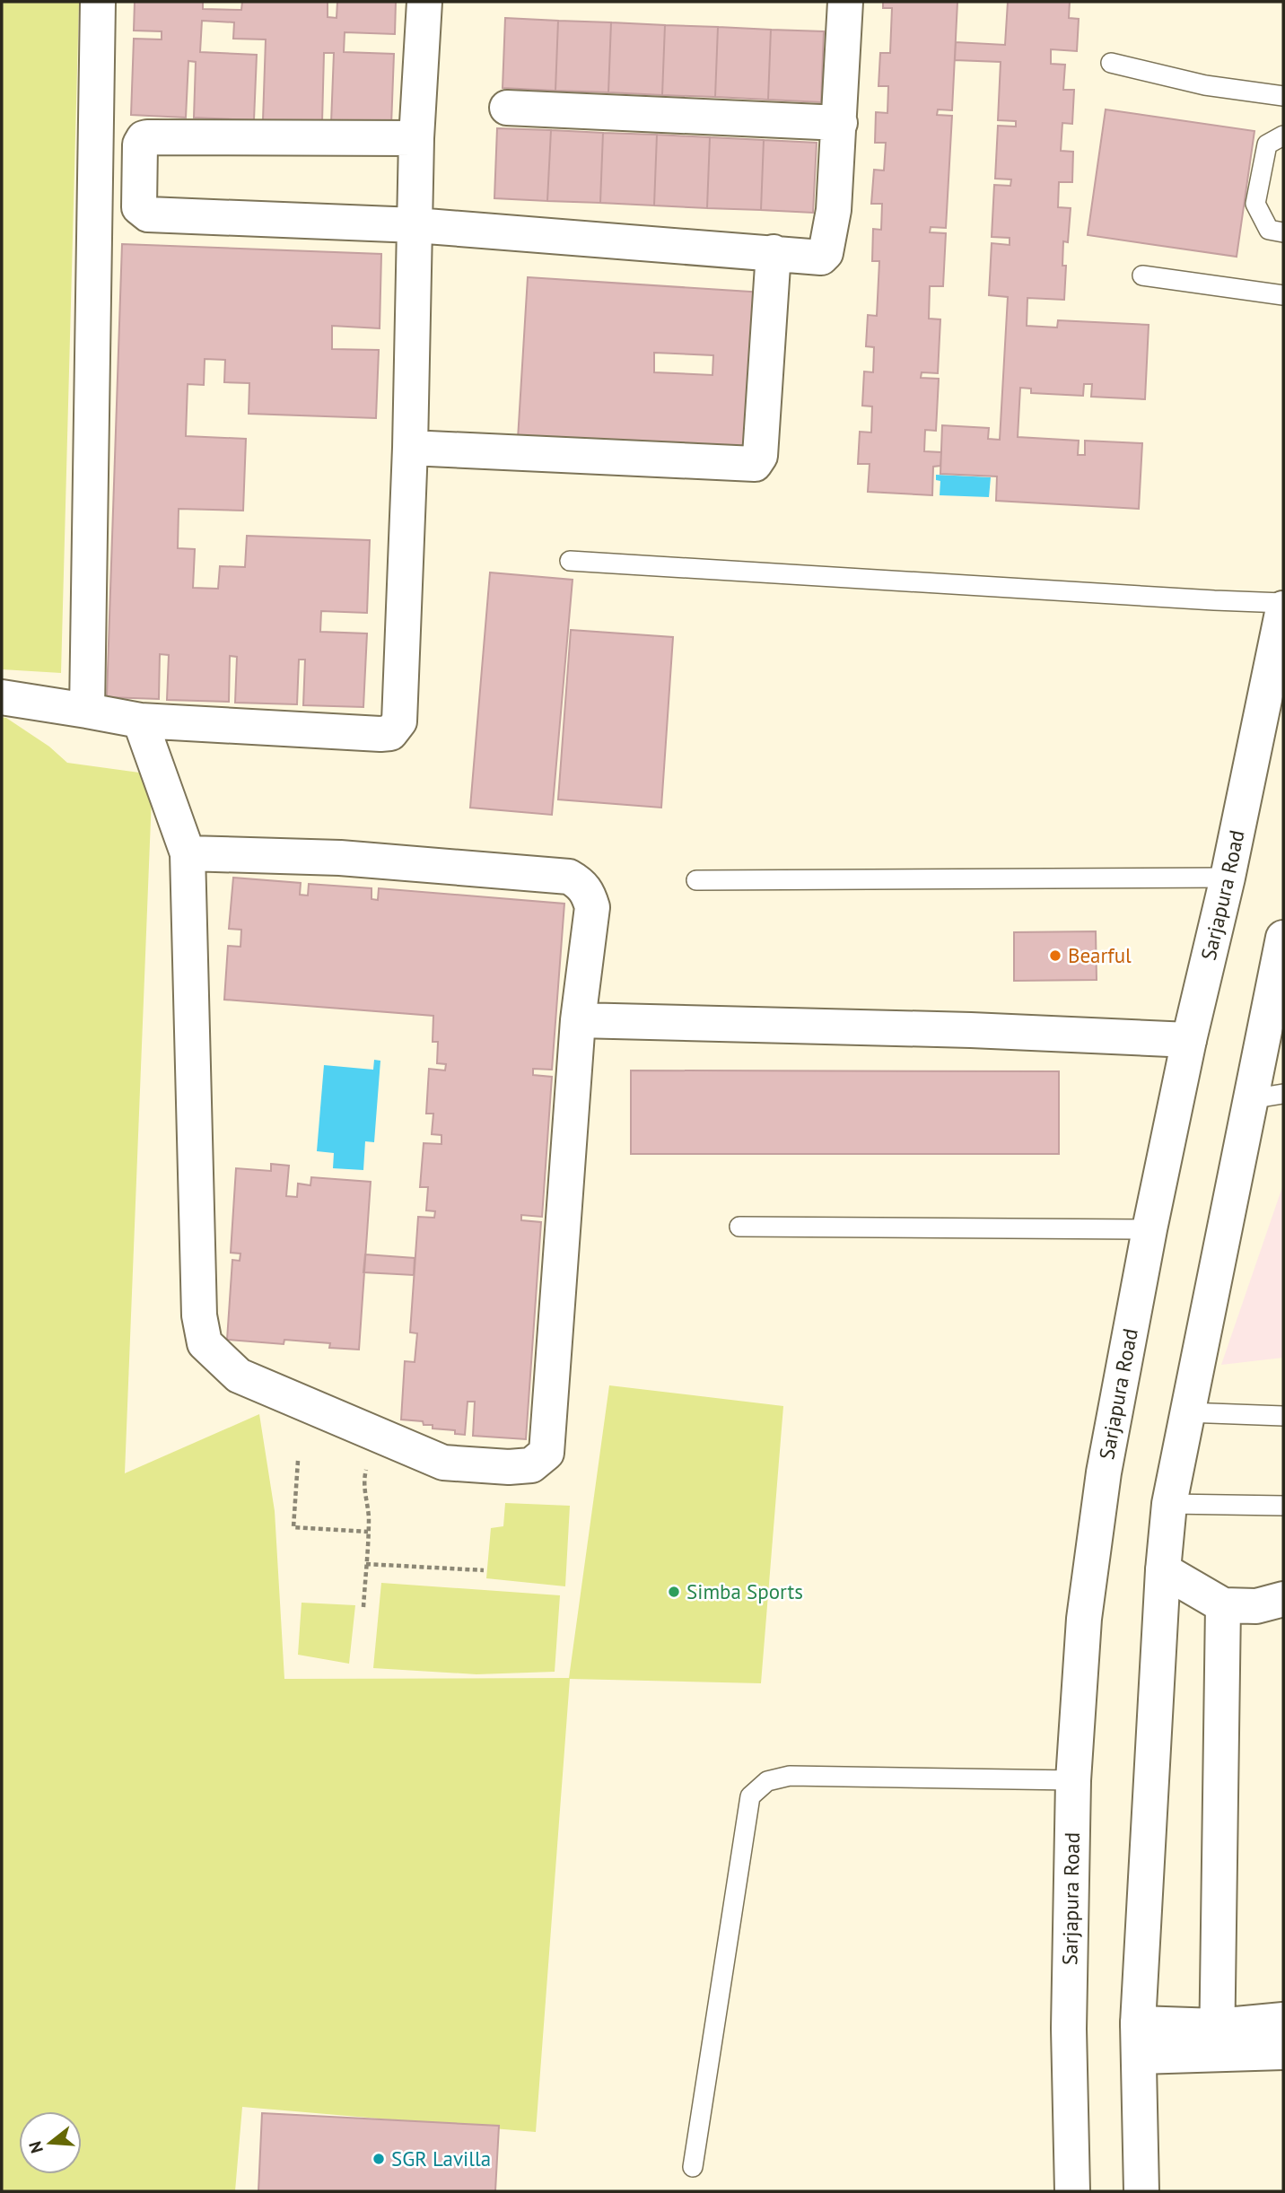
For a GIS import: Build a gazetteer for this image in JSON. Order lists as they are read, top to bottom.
{
  "streets": {
    "street": ["Sarjapura Road"]
  },
  "places": ["Bearful", "Simba Sports", "SGR Lavilla"],
  "north": "left"
}
